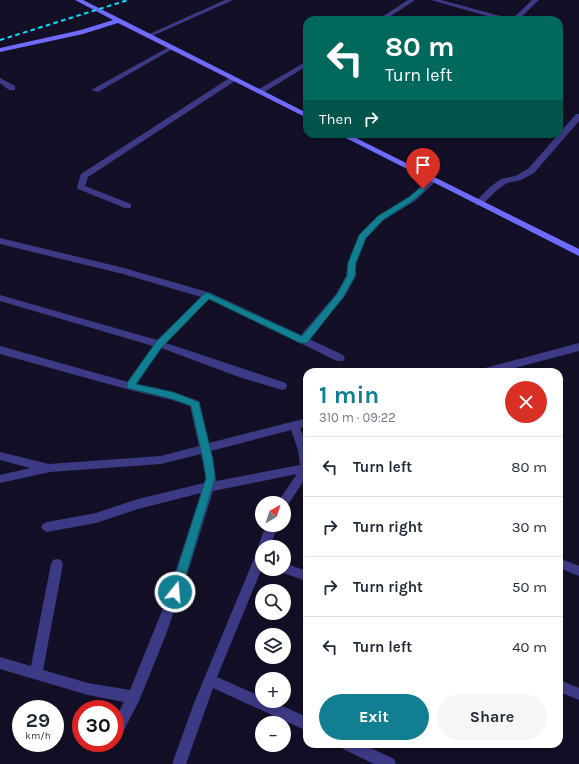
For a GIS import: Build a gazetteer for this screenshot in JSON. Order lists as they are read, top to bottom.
{
  "north": "top right",
  "page": {
    "turn": ["80 m", "Turn left"],
    "then": "Then",
    "heading": ["1 min", "310 m · 09:22"],
    "list": [
      {
        "name": "Turn left",
        "value": "80 m"
      },
      {
        "name": "Turn right",
        "value": "30 m"
      },
      {
        "name": "Turn right",
        "value": "50 m"
      },
      {
        "name": "Turn left",
        "value": "40 m"
      }
    ],
    "map_buttons": ["+", "−"],
    "buttons": ["Exit", "Share"],
    "speed": "29 km/h",
    "limit": "30"
  }
}
